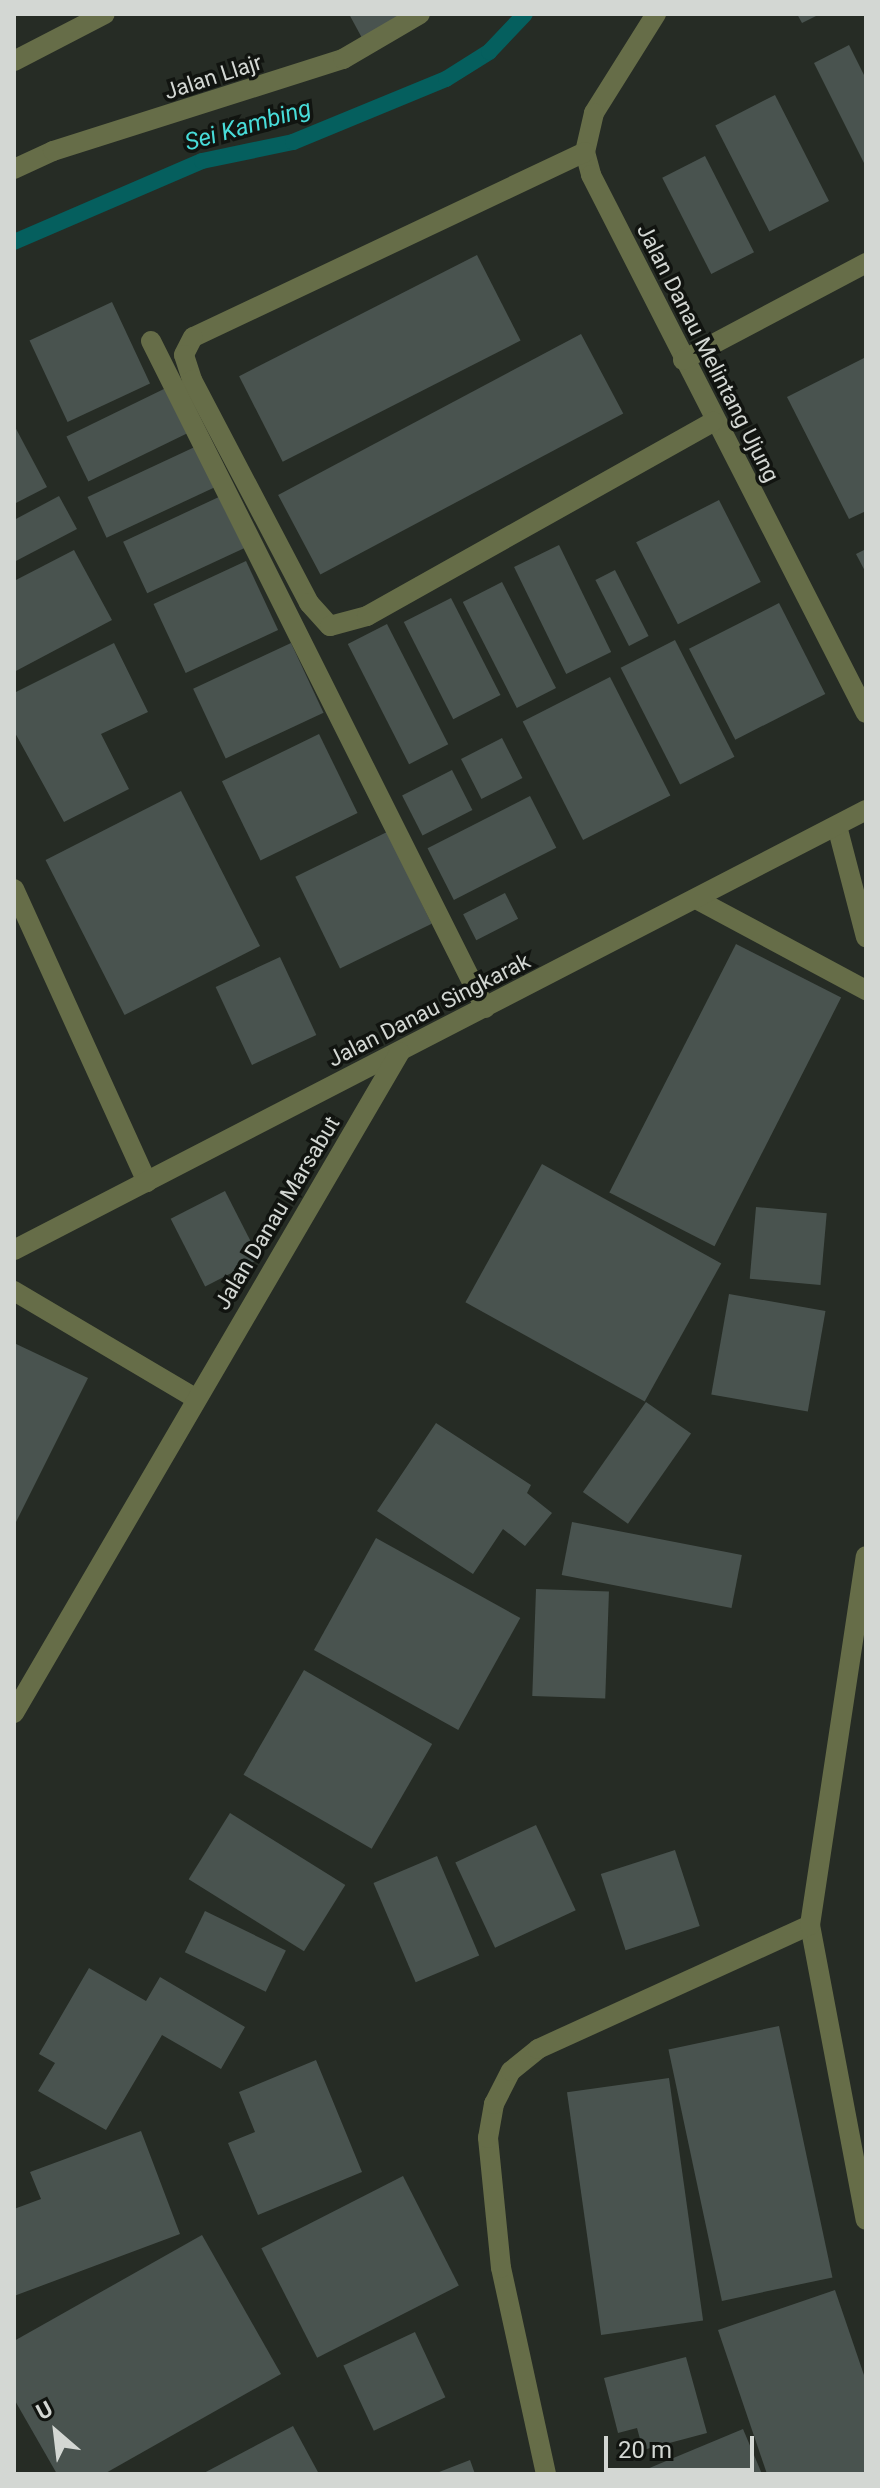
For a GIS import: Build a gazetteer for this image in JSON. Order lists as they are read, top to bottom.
{
  "streets": {
    "street": [
      "Jalan Llajr",
      "Jalan Danau Melintang Ujung",
      "Jalan Danau Singkarak",
      "Jalan Danau Marsabut"
    ]
  },
  "crossings": [
    ["Jalan Danau Singkarak", "Jalan Danau Marsabut"]
  ],
  "water": ["Sei Kambing"],
  "scale_bar": "20 m",
  "north": "top left"
}
